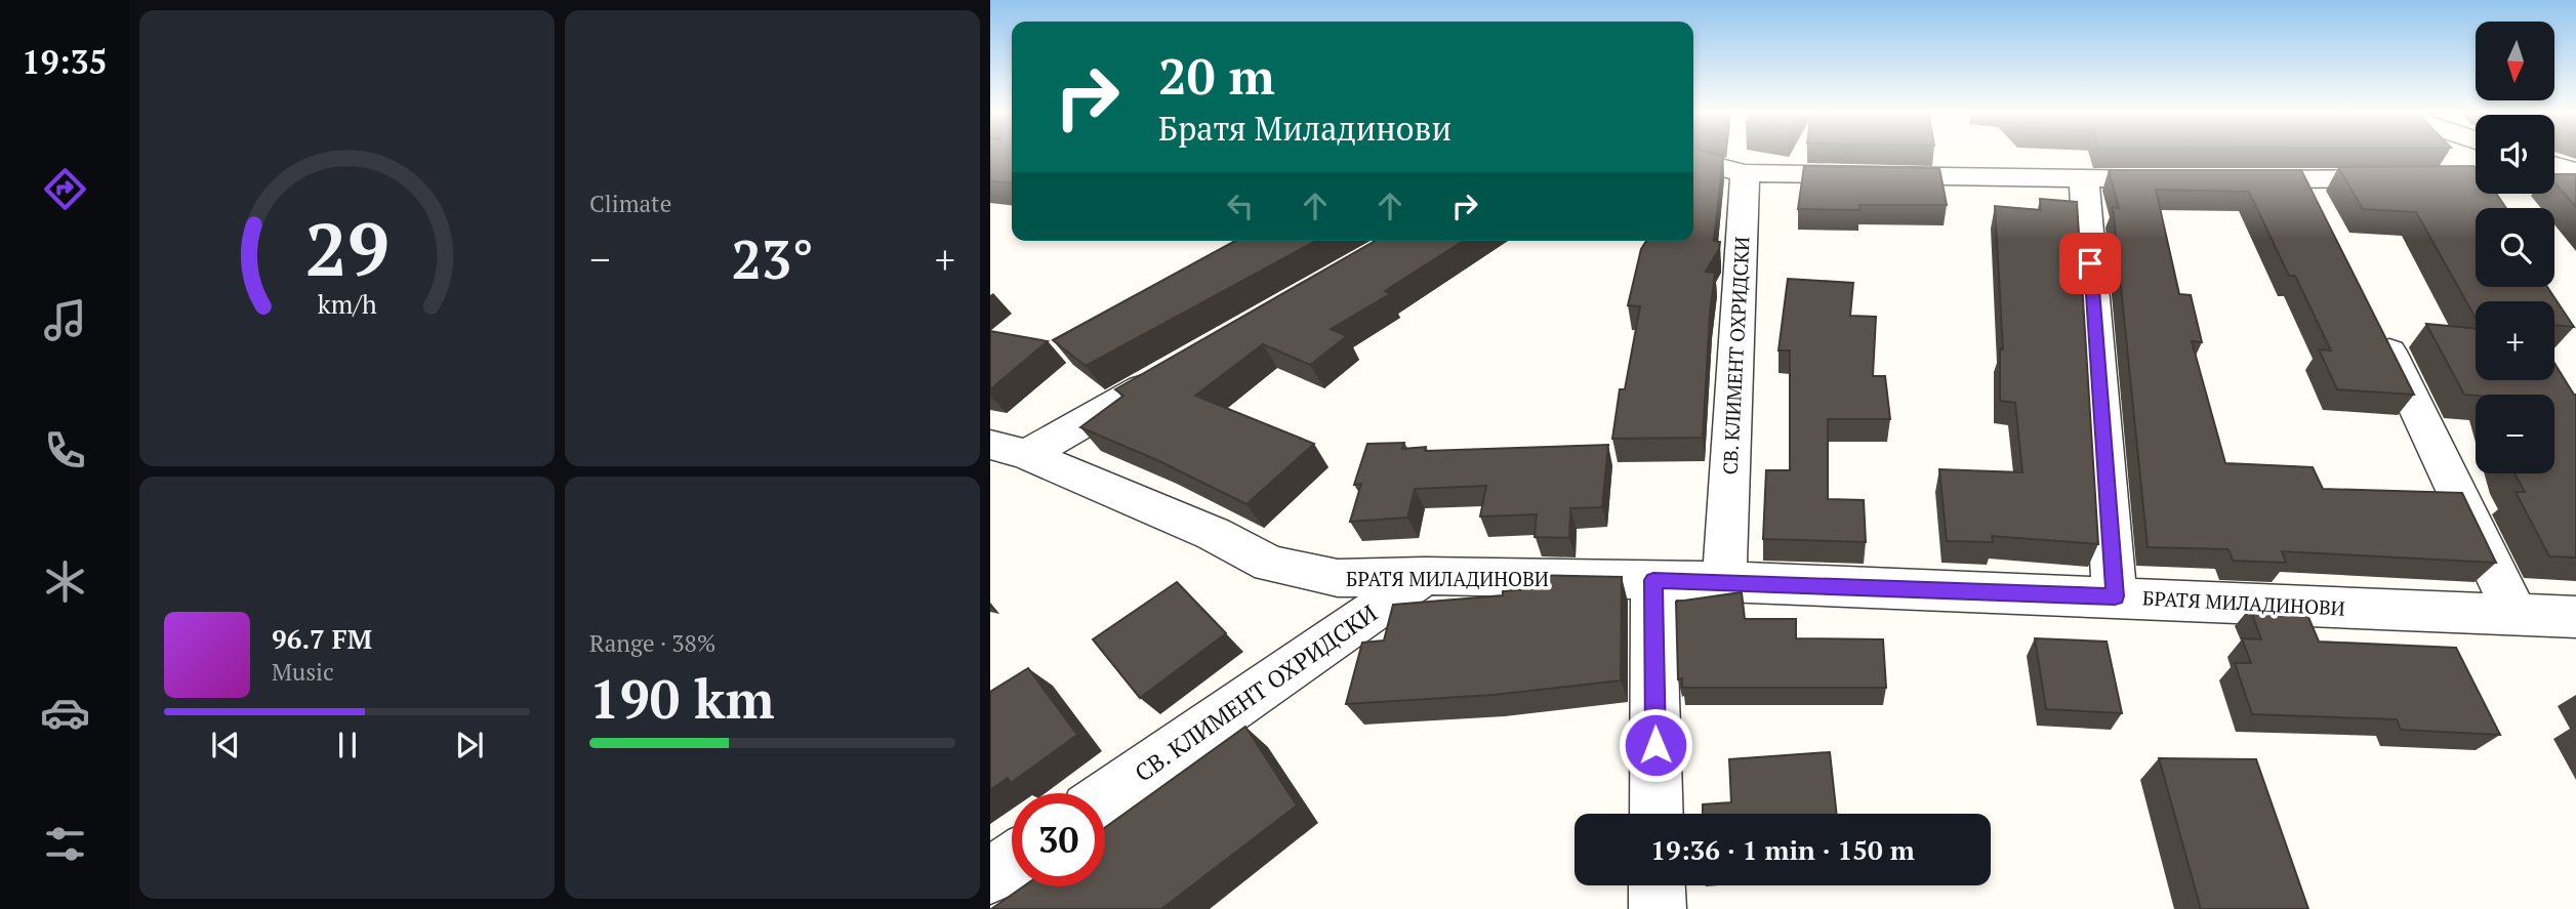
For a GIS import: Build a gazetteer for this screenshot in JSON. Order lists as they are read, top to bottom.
{
  "streets": {
    "street": ["СВ. КЛИМЕНТ ОХРИДСКИ", "БРАТЯ МИЛАДИНОВИ"]
  },
  "crossings": [
    ["СВ. КЛИМЕНТ ОХРИДСКИ", "БРАТЯ МИЛАДИНОВИ"]
  ],
  "north": "bottom",
  "page": {
    "tabs": "19:35",
    "tile": [
      "Climate",
      ["Range · 38%", "190 km"]
    ],
    "map_buttons": ["+", "−"],
    "turn": ["20 m", "Братя Миладинови"],
    "heat": ["−", "23°", "+"],
    "song": ["96.7 FM", "Music"],
    "limit": "30",
    "trip": "19:36 · 1 min · 150 m",
    "gauge": ["29", "km/h"]
  }
}
